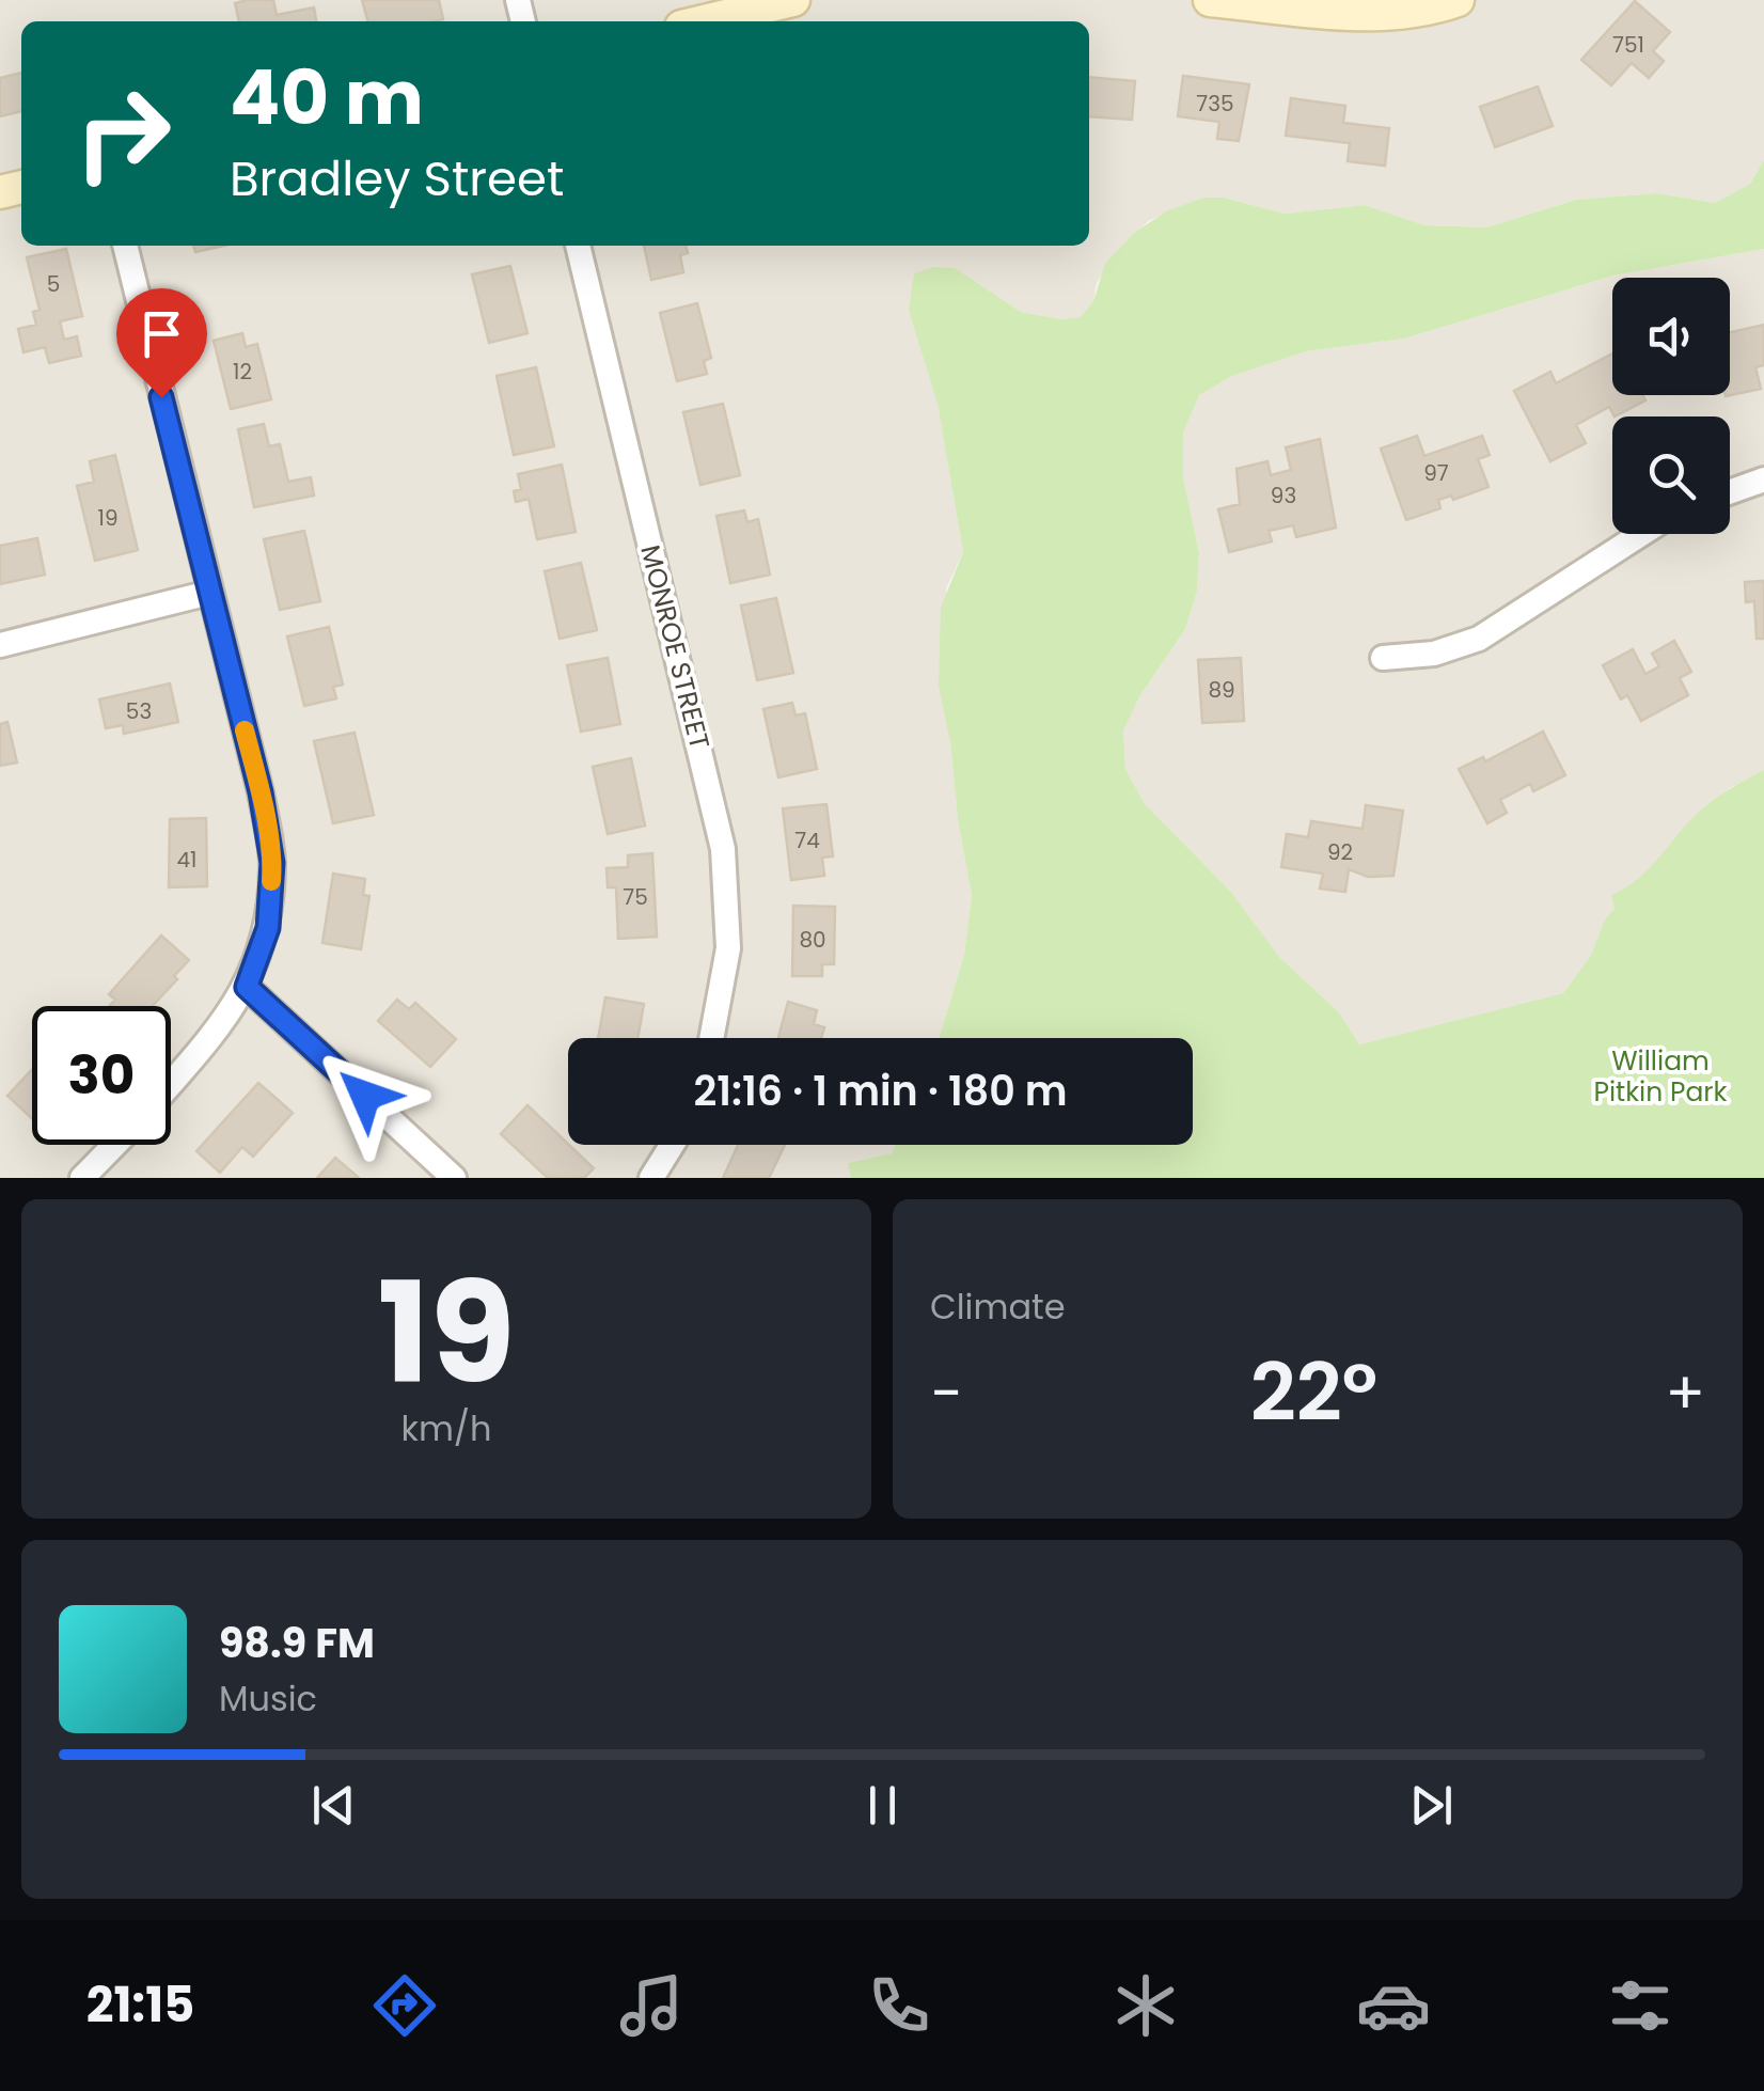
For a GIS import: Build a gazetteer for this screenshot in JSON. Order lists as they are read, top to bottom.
{
  "streets": {
    "street": ["MONROE STREET"]
  },
  "parks": ["William Pitkin Park"],
  "house_numbers": [
    "751",
    "735",
    "5",
    "12",
    "97",
    "93",
    "19",
    "89",
    "53",
    "74",
    "92",
    "41",
    "75",
    "80"
  ],
  "page": {
    "turn": ["40 m", "Bradley Street"],
    "limit": "30",
    "trip": "21:16 · 1 min · 180 m",
    "tile": [
      ["19", "km/h"],
      "Climate"
    ],
    "heat": ["−", "22°", "+"],
    "song": ["98.9 FM", "Music"],
    "tabs": "21:15"
  }
}
